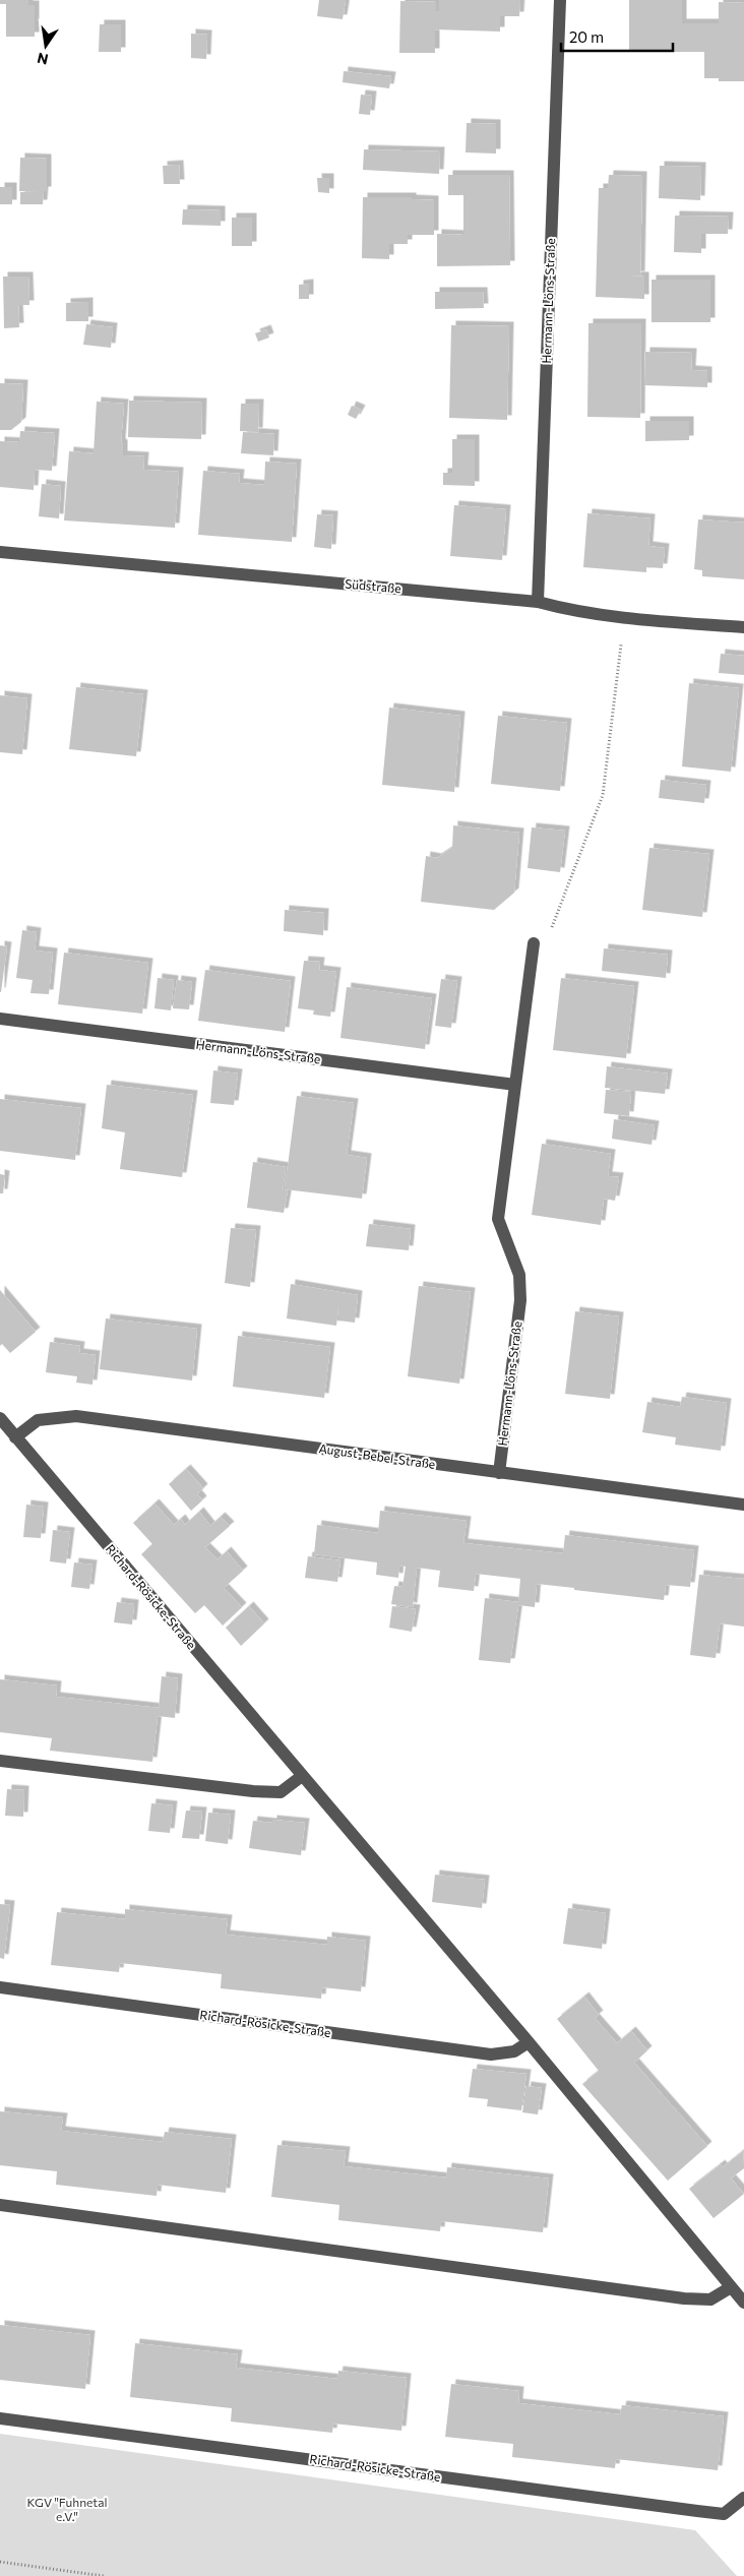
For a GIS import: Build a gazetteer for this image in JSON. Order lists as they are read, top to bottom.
{
  "streets": {
    "street": [
      "Hermann-Löns-Straße",
      "Südstraße",
      "August-Bebel-Straße",
      "Richard-Rösicke-Straße"
    ]
  },
  "crossings": [
    ["Hermann-Löns-Straße", "Südstraße"],
    ["Hermann-Löns-Straße", "August-Bebel-Straße"],
    ["August-Bebel-Straße", "Richard-Rösicke-Straße"]
  ],
  "parks": ["KGV \"Fuhnetal e.V.\""],
  "scale_bar": "20 m",
  "north": "bottom"
}
